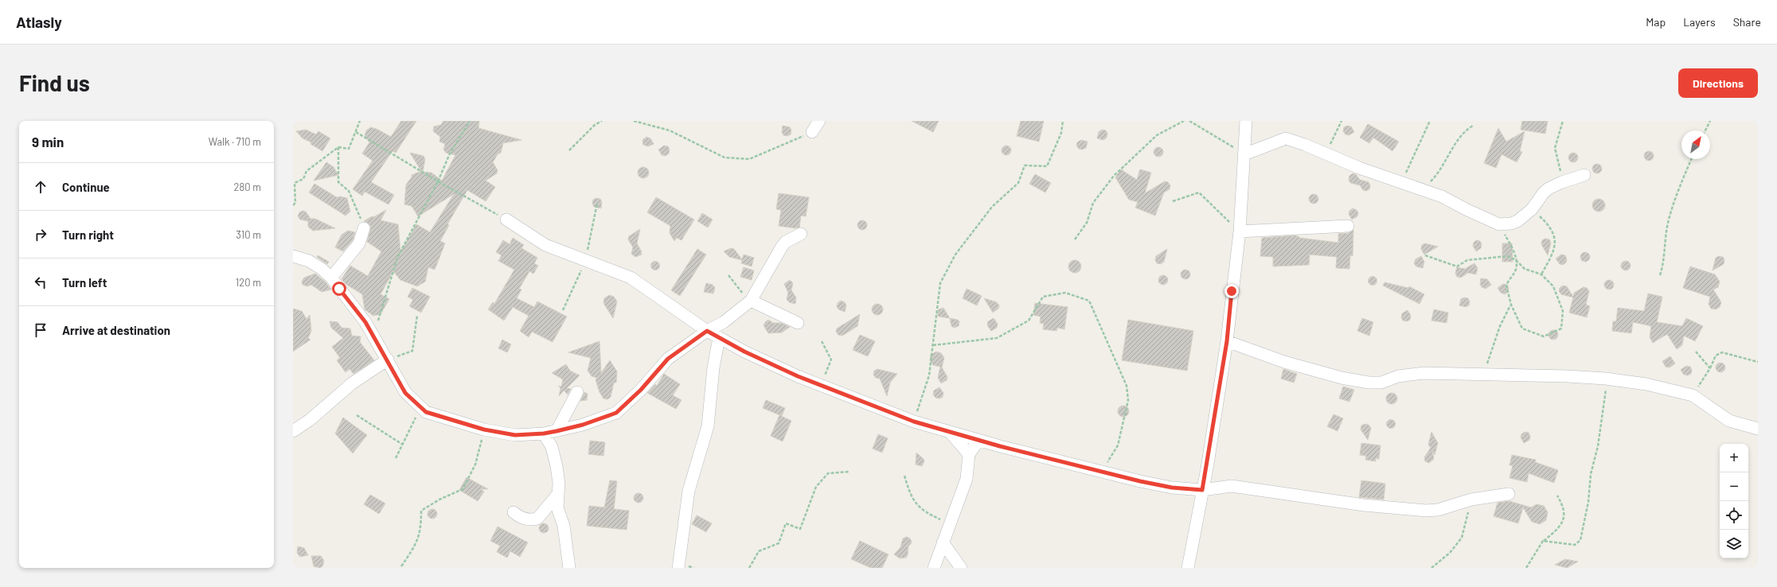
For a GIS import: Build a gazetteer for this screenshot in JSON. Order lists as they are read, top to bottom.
{
  "north": "top right",
  "page": {
    "header": "Atlasly",
    "nav": ["Map", "Layers", "Share"],
    "buttons": "Directions",
    "title": "Find us",
    "heading": ["9 min", "Walk · 710 m"],
    "list": [
      ["Continue", "280 m"],
      ["Turn right", "310 m"],
      ["Turn left", "120 m"],
      "Arrive at destination"
    ],
    "map_buttons": ["+", "−"]
  }
}
